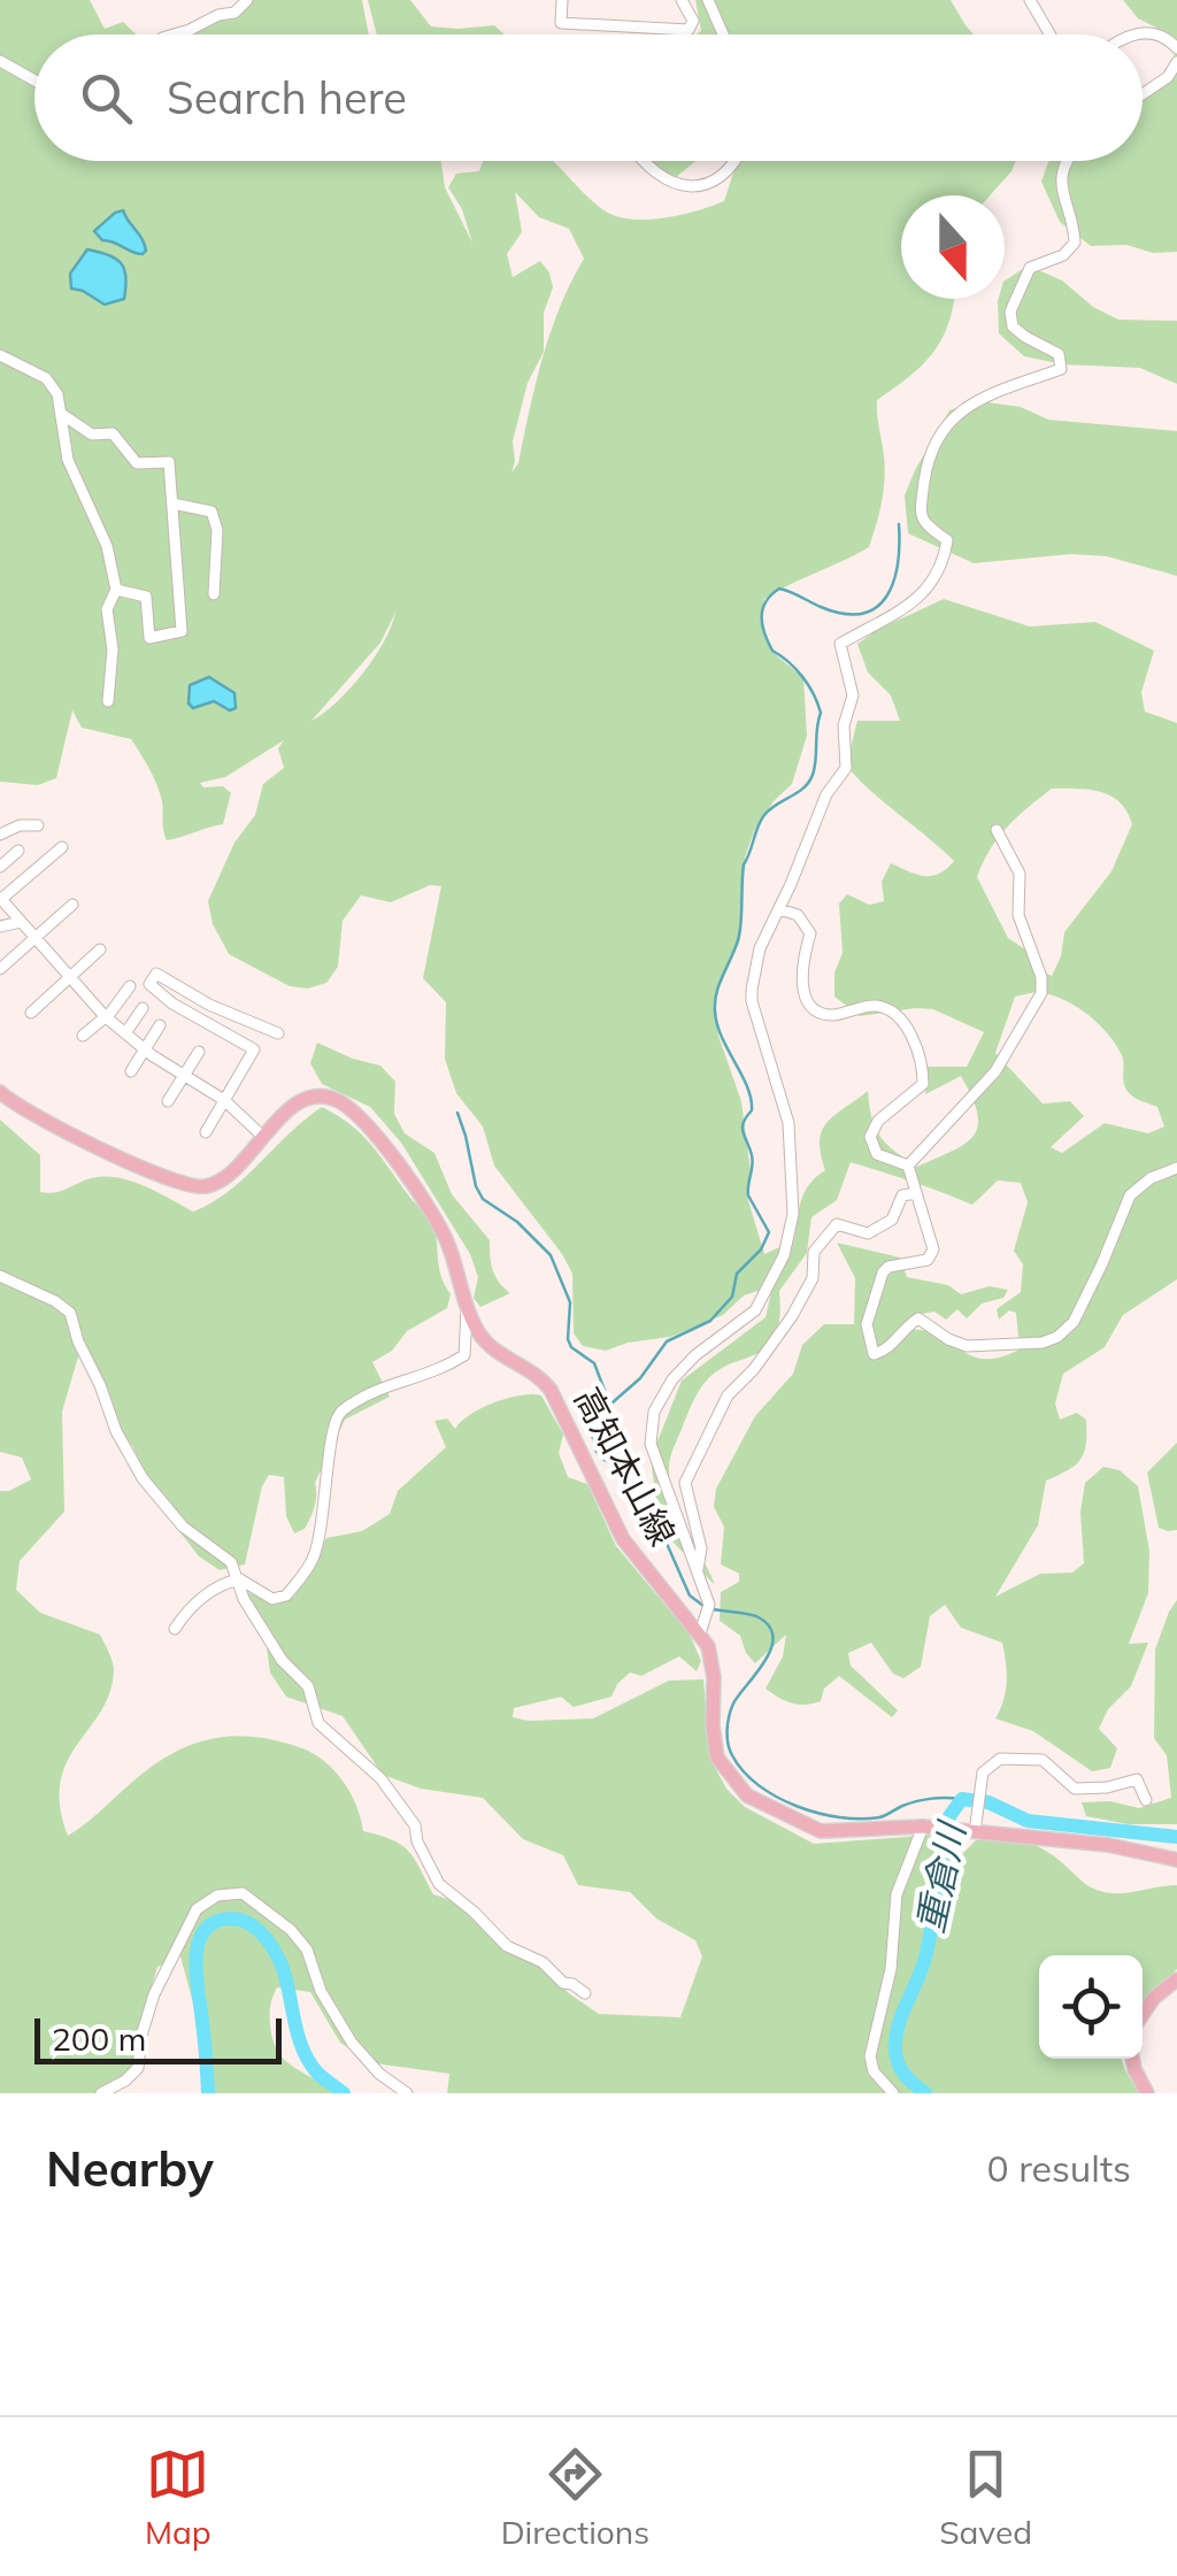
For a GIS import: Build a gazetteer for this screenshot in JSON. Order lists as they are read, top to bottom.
{
  "streets": {
    "main road": ["高知本山線"]
  },
  "water": ["重倉川"],
  "scale_bar": "200 m",
  "north": "bottom",
  "page": {
    "search": "Search here",
    "scale": "200 m",
    "heading": ["Nearby", "0 results"],
    "nav": ["Map", "Directions", "Saved"]
  }
}
